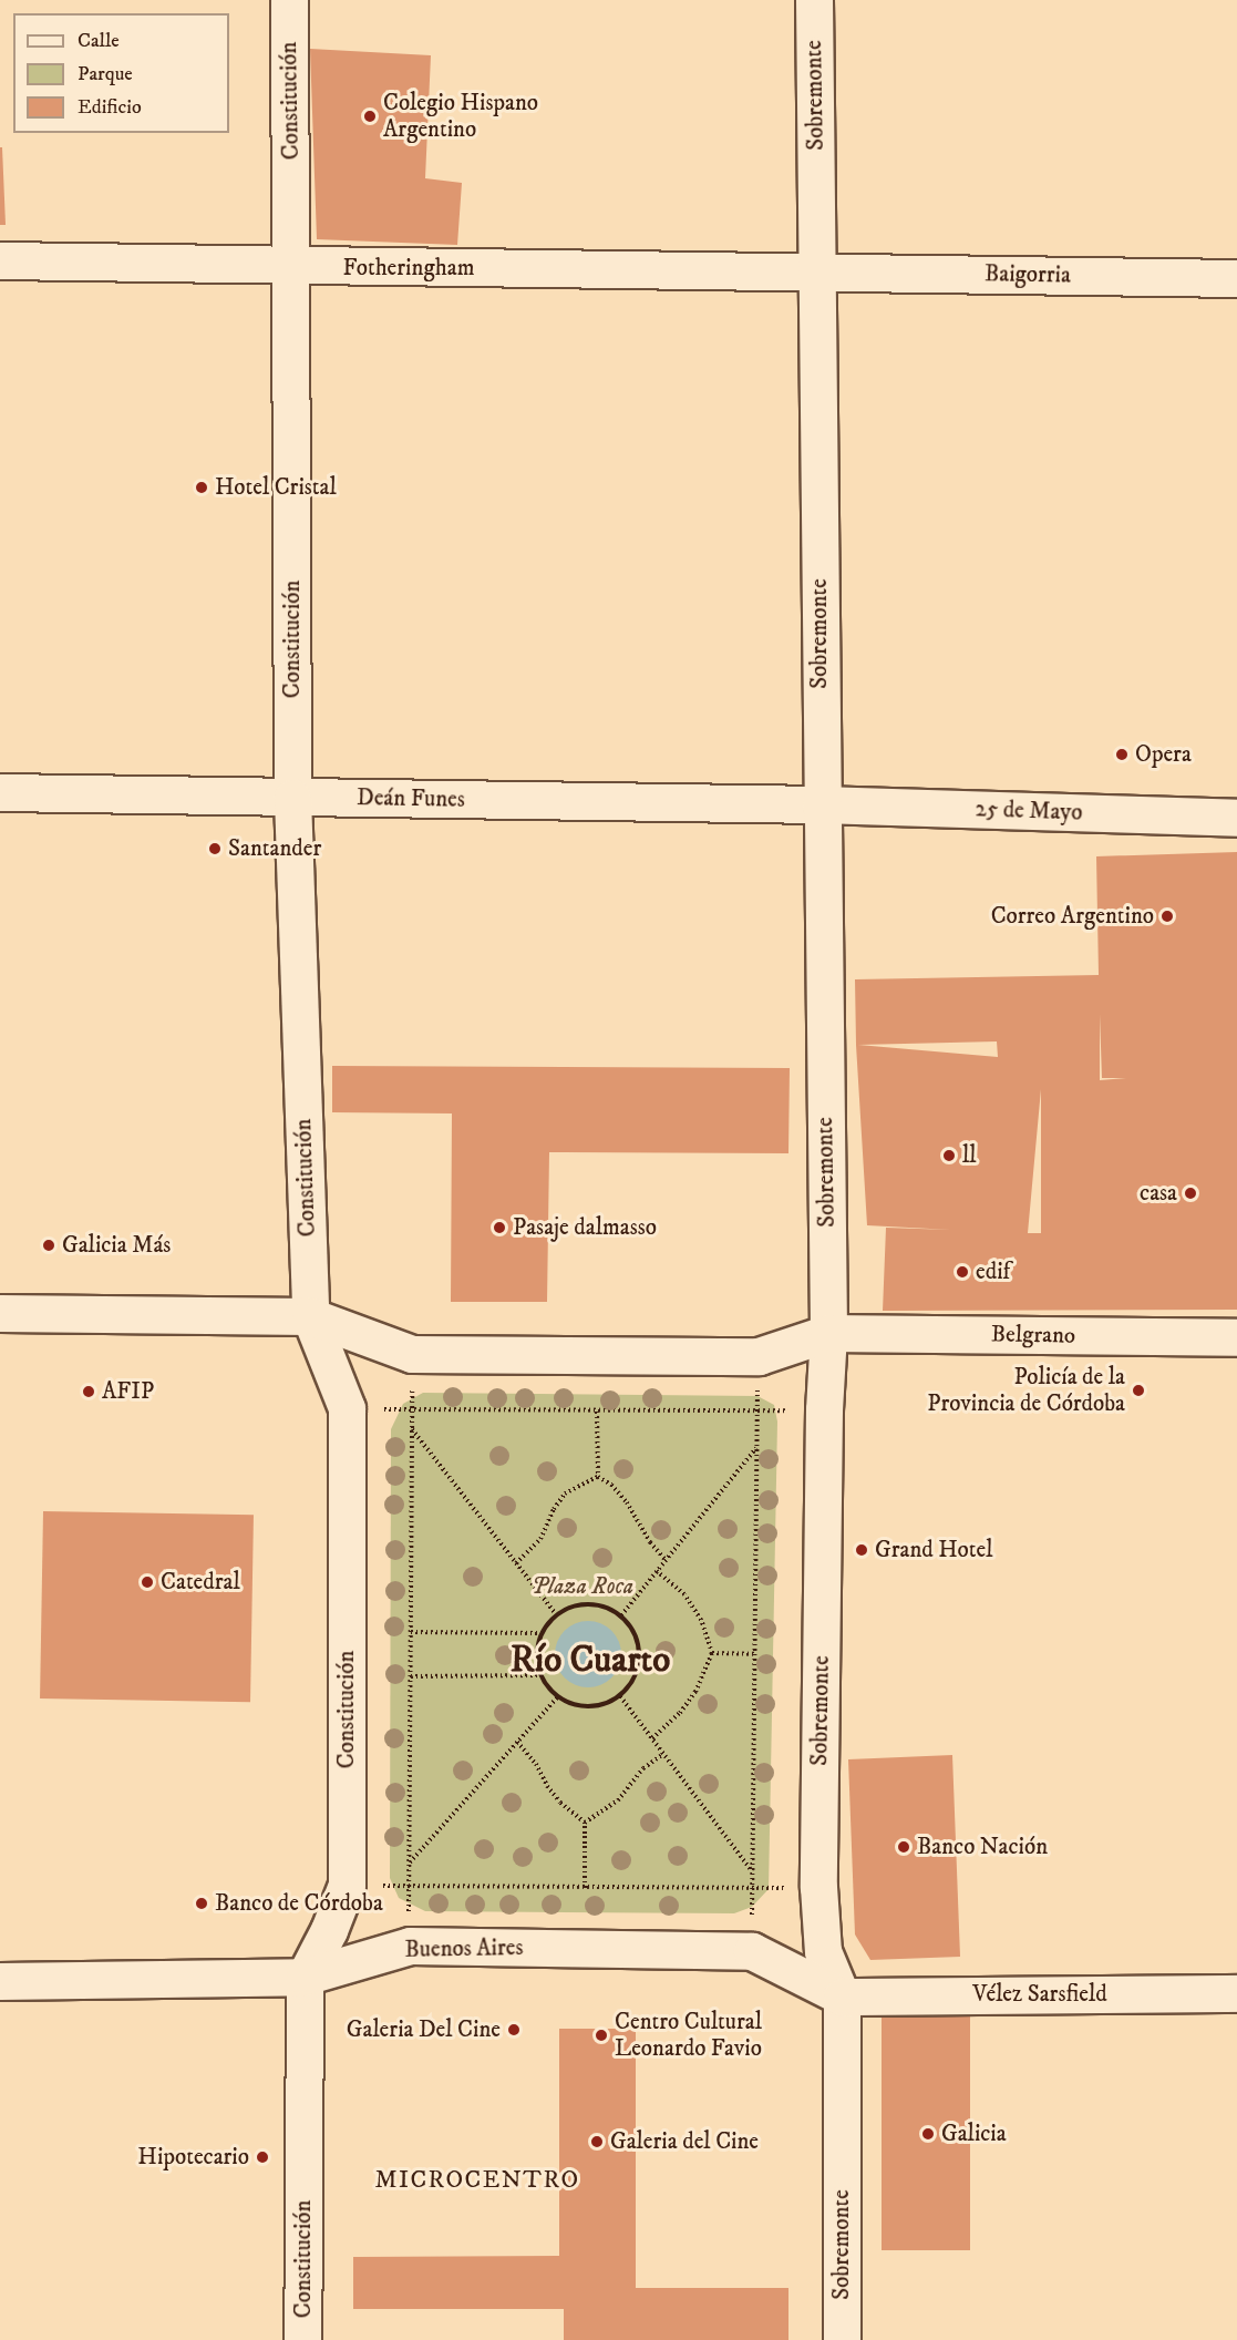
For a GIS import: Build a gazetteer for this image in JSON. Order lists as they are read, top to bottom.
{
  "streets": {
    "main road": [
      "Sobremonte",
      "Constitución",
      "Fotheringham",
      "Baigorria",
      "Deán Funes",
      "25 de Mayo",
      "Belgrano",
      "Buenos Aires",
      "Vélez Sarsfield"
    ]
  },
  "crossings": [
    ["Sobremonte", "Fotheringham"],
    ["Sobremonte", "Baigorria"],
    ["Sobremonte", "Deán Funes"],
    ["Sobremonte", "25 de Mayo"],
    ["Sobremonte", "Belgrano"],
    ["Sobremonte", "Buenos Aires"],
    ["Sobremonte", "Vélez Sarsfield"],
    ["Constitución", "Fotheringham"],
    ["Constitución", "Deán Funes"],
    ["Constitución", "Belgrano"],
    ["Constitución", "Buenos Aires"],
    ["Fotheringham", "Baigorria"],
    ["Deán Funes", "25 de Mayo"],
    ["Buenos Aires", "Vélez Sarsfield"]
  ],
  "districts": ["Río Cuarto", "MICROCENTRO"],
  "parks": ["Plaza Roca"],
  "places": [
    "Colegio Hispano Argentino",
    "Hotel Cristal",
    "Opera",
    "Santander",
    "Correo Argentino",
    "ll",
    "casa",
    "Pasaje dalmasso",
    "Galicia Más",
    "edif",
    "Policía de la Provincia de Córdoba",
    "AFIP",
    "Grand Hotel",
    "Catedral",
    "Banco Nación",
    "Banco de Córdoba",
    "Galeria Del Cine",
    "Centro Cultural Leonardo Favio",
    "Galicia",
    "Galeria del Cine",
    "Hipotecario"
  ],
  "legend": ["Calle", "Parque", "Edificio"]
}
